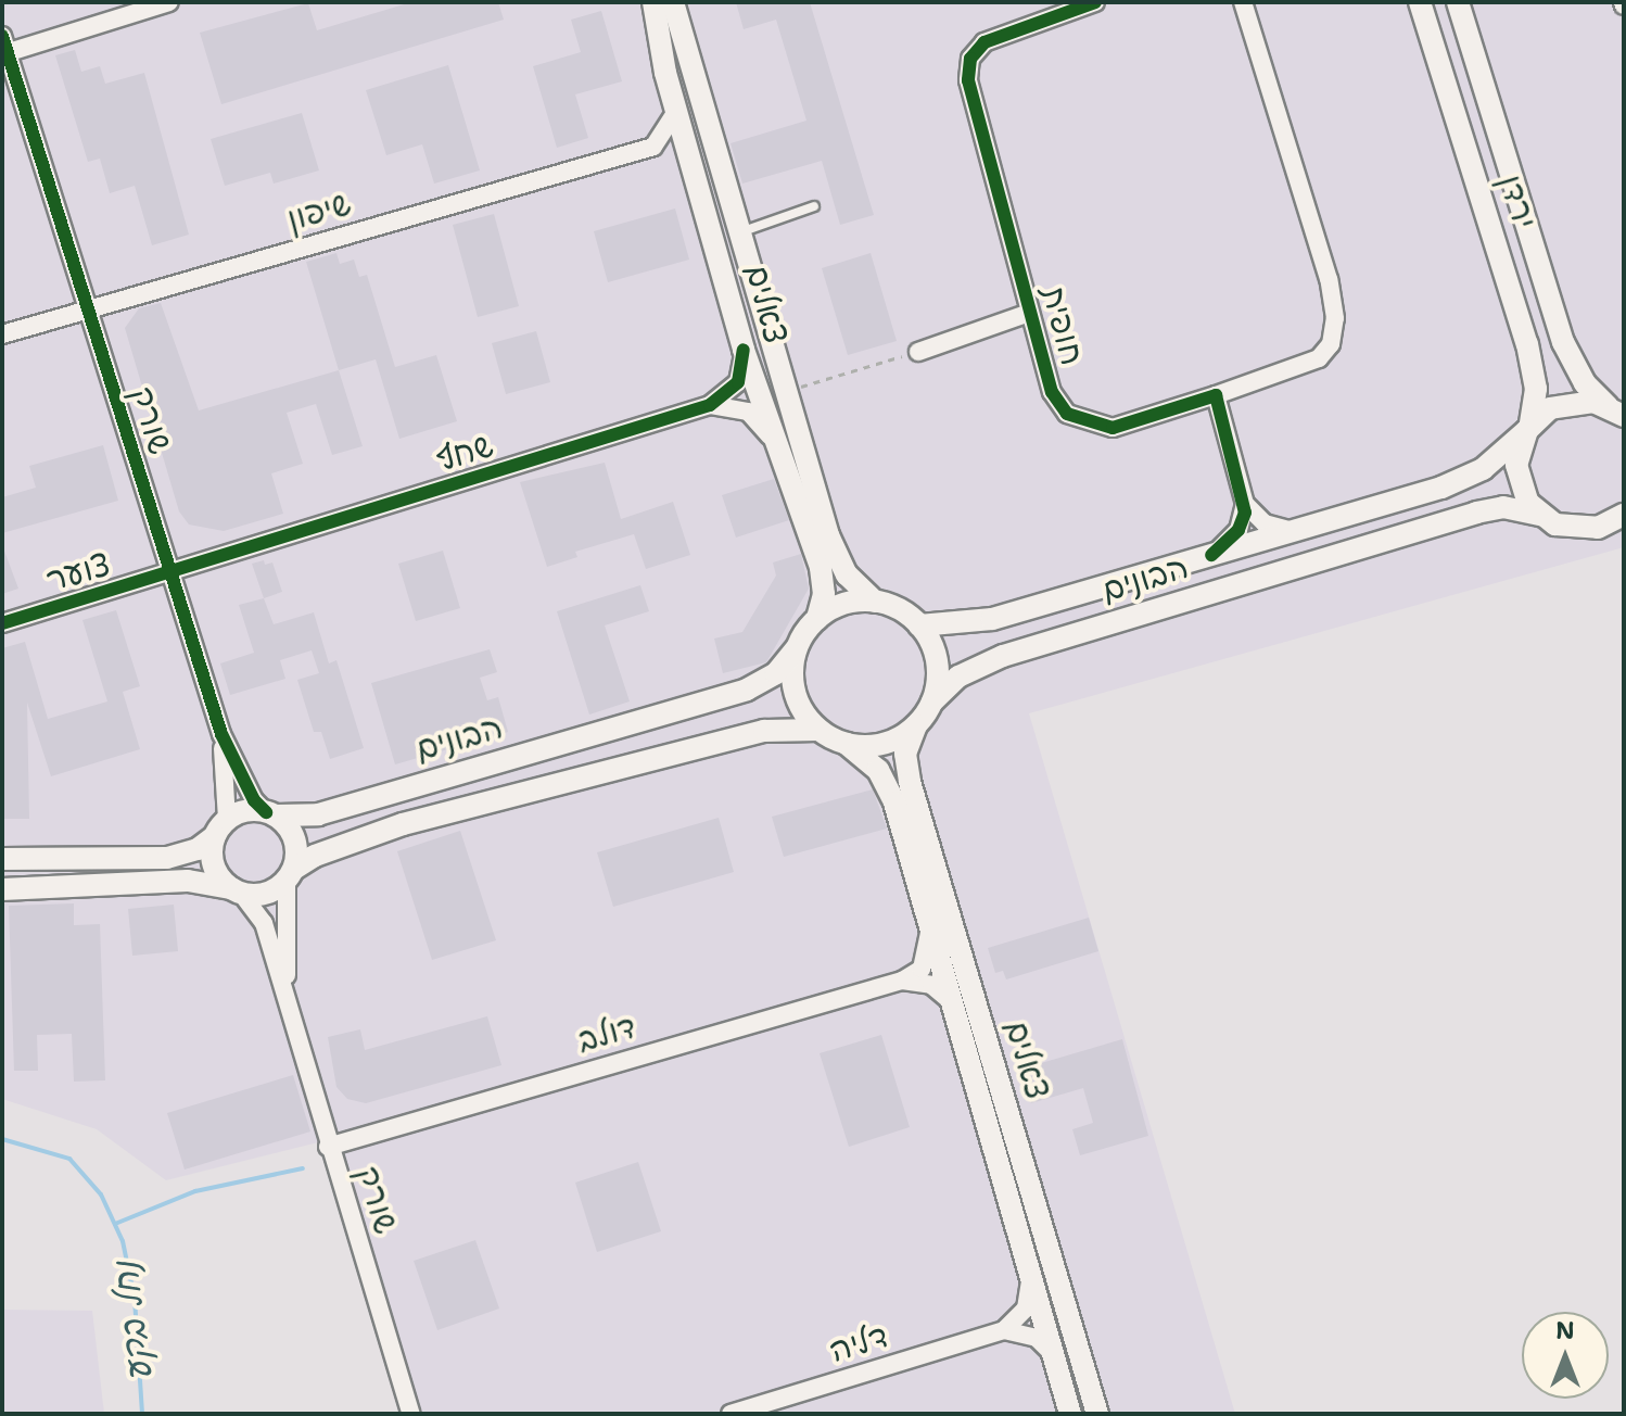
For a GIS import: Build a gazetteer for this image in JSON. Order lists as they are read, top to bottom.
{
  "streets": {
    "street": [
      "ירדן",
      "שיפון",
      "צאלים",
      "חופית",
      "שורק",
      "שחף",
      "צוער",
      "הבונים",
      "דולב",
      "דליה"
    ]
  },
  "crossings": [
    ["ירדן", "הבונים"],
    ["שיפון", "שורק"],
    ["צאלים", "שחף"],
    ["צאלים", "הבונים"],
    ["שורק", "שחף"],
    ["שורק", "צוער"],
    ["שורק", "הבונים"],
    ["שורק", "דולב"],
    ["שחף", "צוער"]
  ],
  "water": ["נחל בקע"],
  "north": "top"
}
